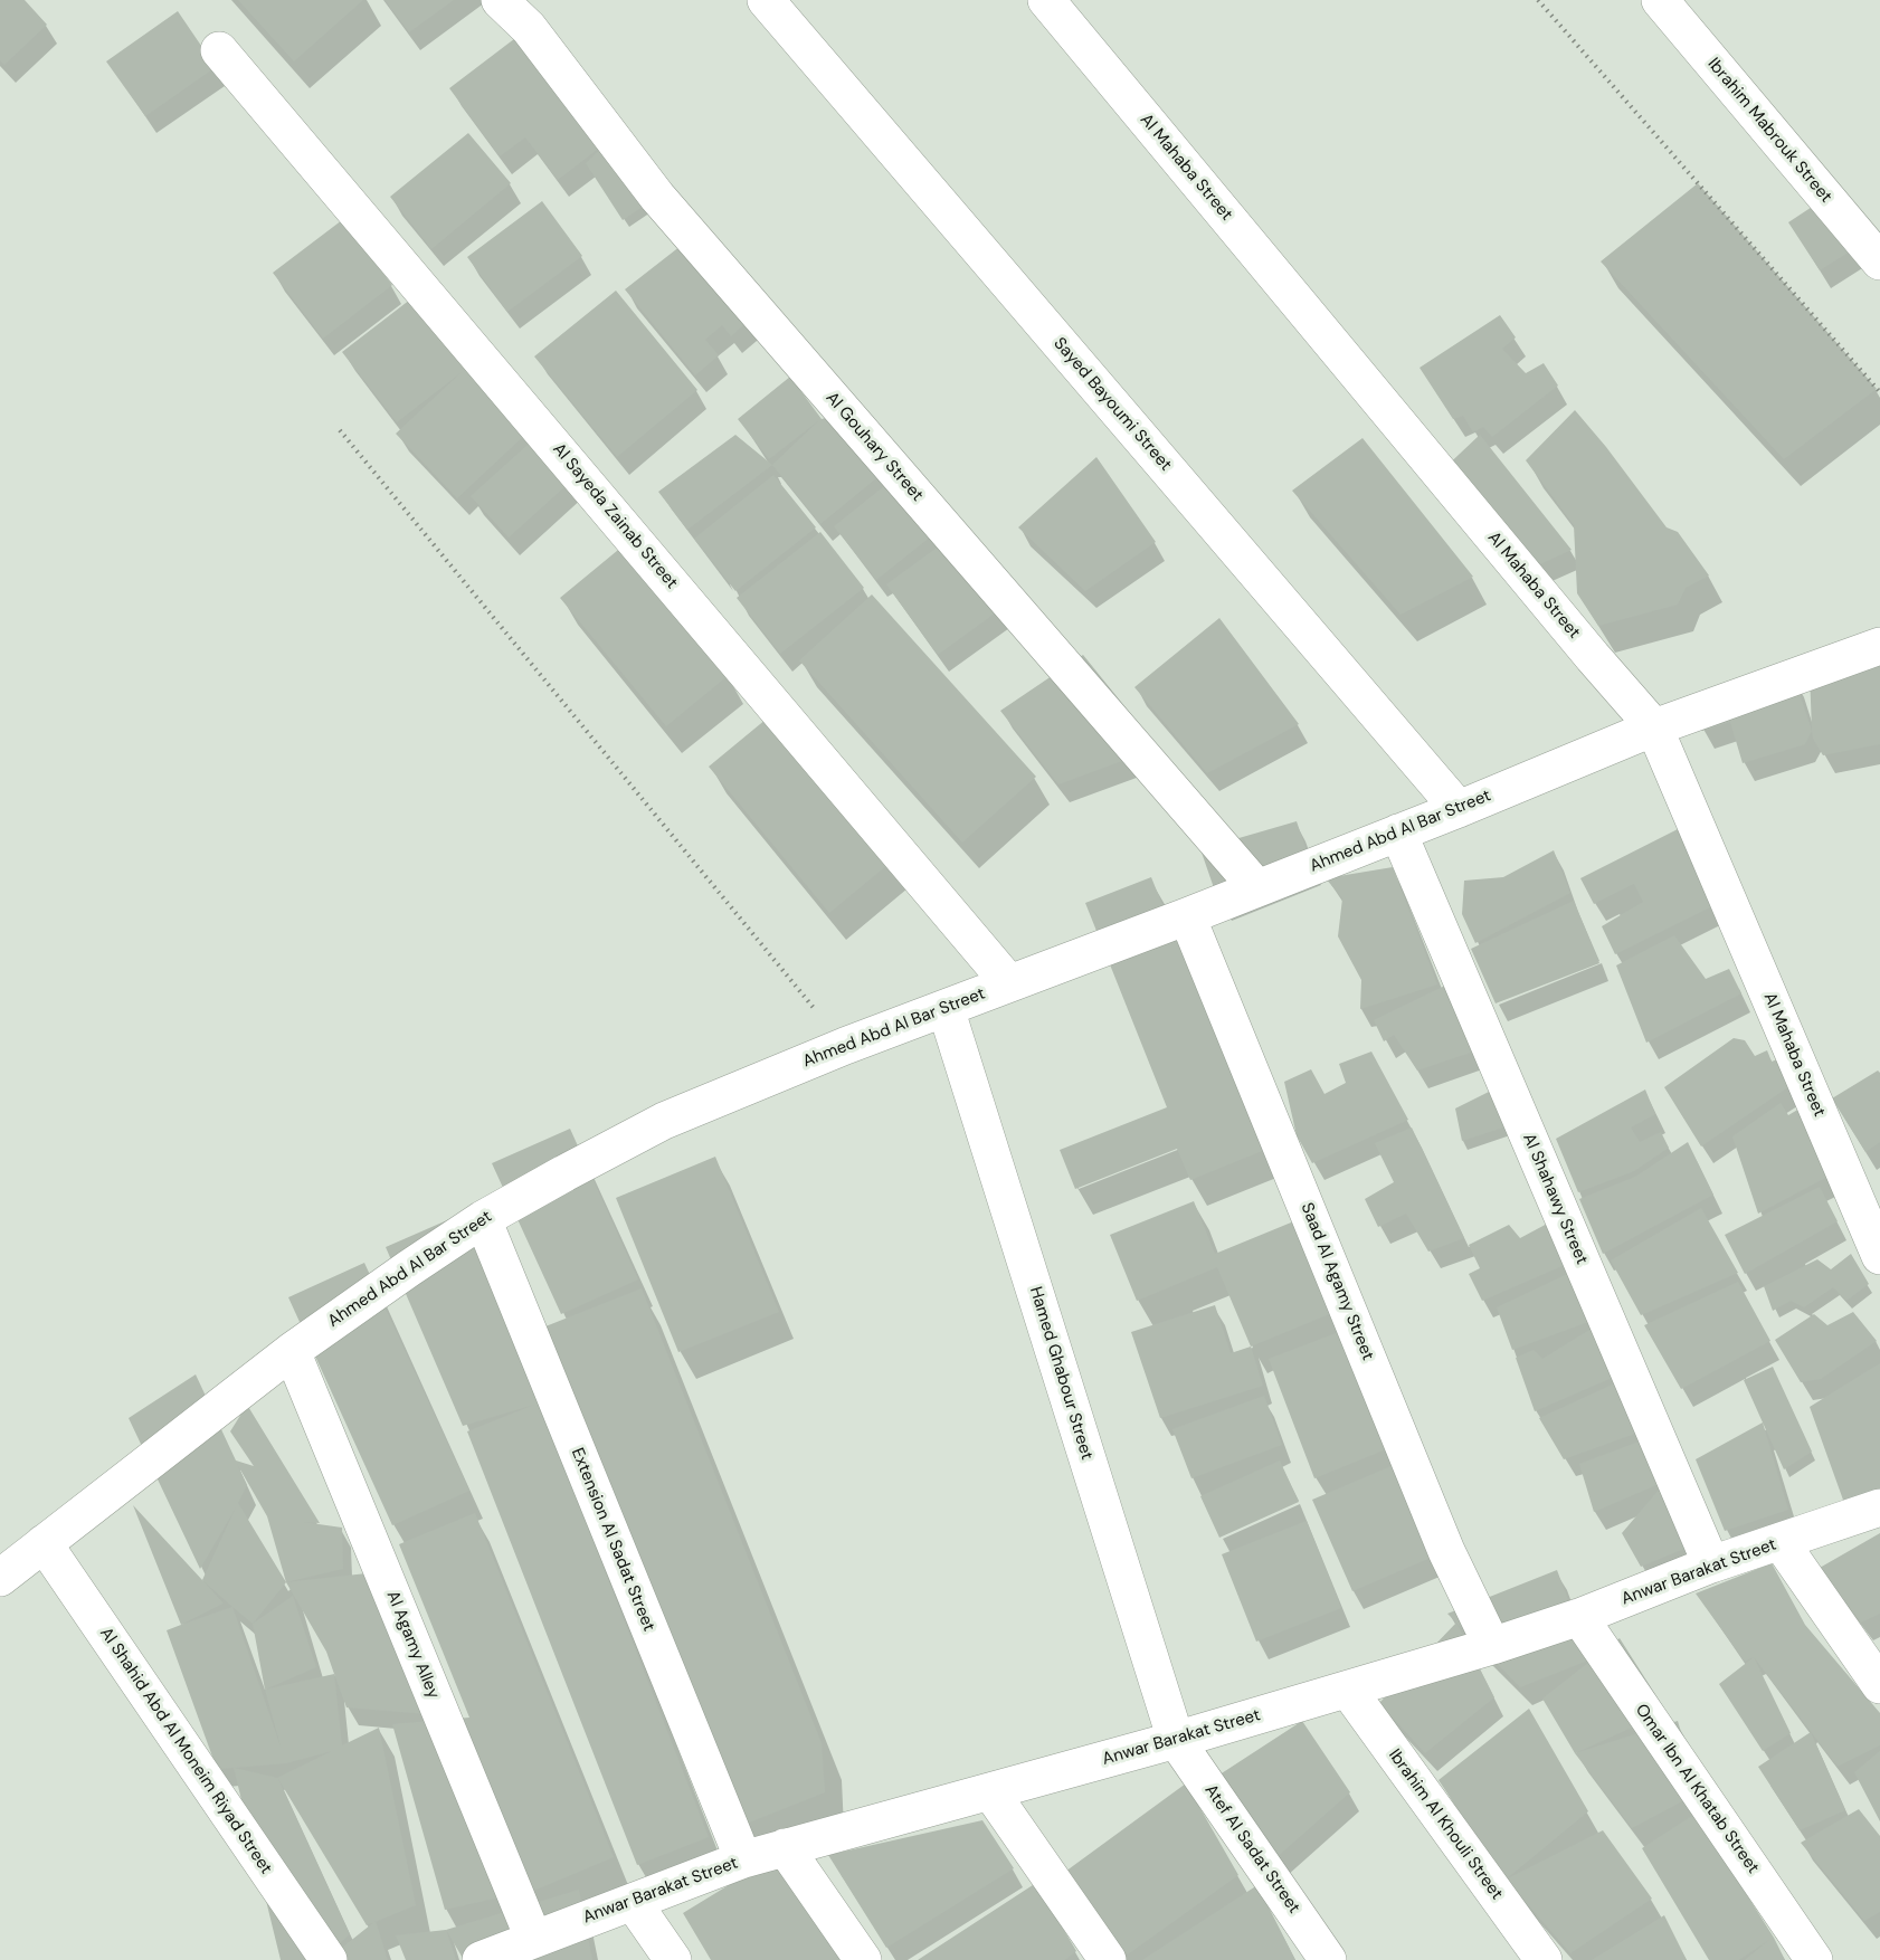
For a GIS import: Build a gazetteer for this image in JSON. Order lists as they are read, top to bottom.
{
  "streets": {
    "street": [
      "Ibrahim Mabrouk Street",
      "Al Mahaba Street",
      "Sayed Bayoumi Street",
      "Al Gouhary Street",
      "Al Sayeda Zainab Street",
      "Ahmed Abd Al Bar Street",
      "Al Shahawy Street",
      "Saad Al Agamy Street",
      "Hamed Ghabour Street",
      "Extension Al Sadat Street",
      "Anwar Barakat Street",
      "Al Agamy Alley",
      "Al Shahid Abd Al Moneim Riyad Street",
      "Omar Ibn Al Khatab Street",
      "Ibrahim Al Khouli Street",
      "Atef Al Sadat Street"
    ]
  },
  "crossings": [
    ["Al Mahaba Street", "Ahmed Abd Al Bar Street"],
    ["Sayed Bayoumi Street", "Ahmed Abd Al Bar Street"],
    ["Al Gouhary Street", "Ahmed Abd Al Bar Street"],
    ["Al Sayeda Zainab Street", "Ahmed Abd Al Bar Street"],
    ["Ahmed Abd Al Bar Street", "Al Shahawy Street"],
    ["Ahmed Abd Al Bar Street", "Saad Al Agamy Street"],
    ["Ahmed Abd Al Bar Street", "Hamed Ghabour Street"],
    ["Ahmed Abd Al Bar Street", "Extension Al Sadat Street"],
    ["Ahmed Abd Al Bar Street", "Al Agamy Alley"],
    ["Ahmed Abd Al Bar Street", "Al Shahid Abd Al Moneim Riyad Street"],
    ["Al Shahawy Street", "Anwar Barakat Street"],
    ["Saad Al Agamy Street", "Anwar Barakat Street"],
    ["Hamed Ghabour Street", "Anwar Barakat Street"],
    ["Hamed Ghabour Street", "Atef Al Sadat Street"],
    ["Extension Al Sadat Street", "Anwar Barakat Street"],
    ["Anwar Barakat Street", "Al Agamy Alley"],
    ["Anwar Barakat Street", "Omar Ibn Al Khatab Street"],
    ["Anwar Barakat Street", "Ibrahim Al Khouli Street"],
    ["Anwar Barakat Street", "Atef Al Sadat Street"]
  ]
}
